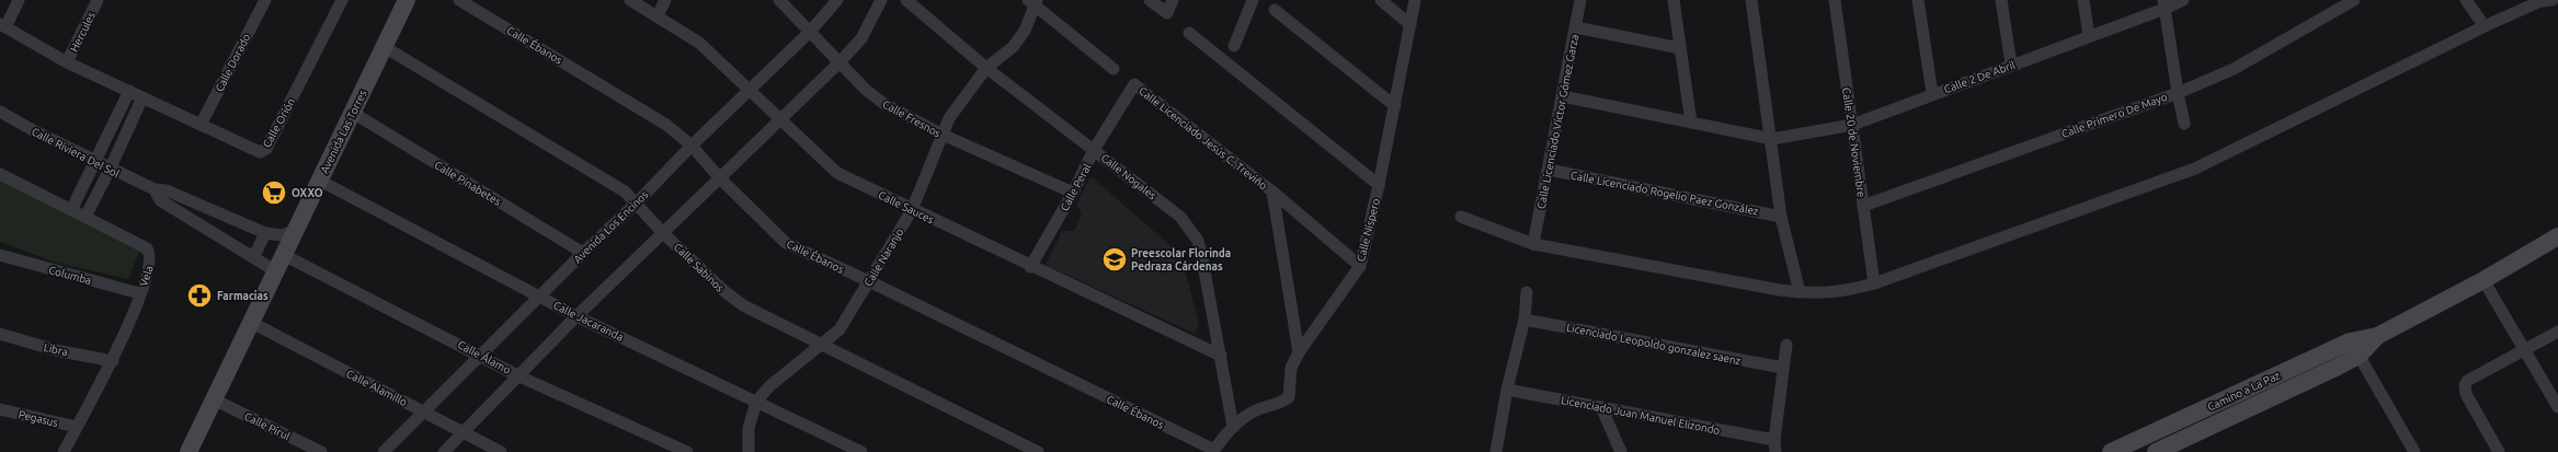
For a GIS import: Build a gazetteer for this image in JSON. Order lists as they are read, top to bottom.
{
  "streets": {
    "street": [
      "Hercules",
      "Calle Ébanos",
      "Calle Dorado",
      "Calle 2 De Abril",
      "Calle Primero De Mayo",
      "Calle Fresnos",
      "Calle Licenciado Víctor Gómez Garza",
      "Calle Orión",
      "Avenida Las Torres",
      "Calle Licenciado Jesús C. Treviño",
      "Calle 20 de Noviembre",
      "Calle Riviera Del Sol",
      "Calle Nogales",
      "Calle Pinabetes",
      "Calle Peral",
      "Calle Licenciado Rogelio Paez González",
      "Calle Sauces",
      "Avenida Los Encinos",
      "Calle Níspero",
      "Calle Naranjo",
      "Calle Sabinos",
      "Columba",
      "Vela",
      "Calle Jacaranda",
      "Licenciado Leopoldo gonzalez saenz",
      "Libra",
      "Calle Álamo",
      "Calle Alamillo",
      "Camino a La Paz",
      "Licenciado Juan Manuel Elizondo",
      "Pegasus",
      "Calle Pirul"
    ]
  },
  "crossings": [
    ["Hercules", "Calle Orión"],
    ["Calle Ébanos", "Avenida Los Encinos"],
    ["Calle Ébanos", "Calle Níspero"],
    ["Calle Ébanos", "Calle Naranjo"],
    ["Calle Dorado", "Calle Orión"],
    ["Calle 2 De Abril", "Calle 20 de Noviembre"],
    ["Calle Primero De Mayo", "Calle 20 de Noviembre"],
    ["Calle Fresnos", "Calle Peral"],
    ["Calle Fresnos", "Avenida Los Encinos"],
    ["Calle Fresnos", "Calle Naranjo"],
    ["Calle Licenciado Víctor Gómez Garza", "Calle Licenciado Rogelio Paez González"],
    ["Avenida Las Torres", "Calle Riviera Del Sol"],
    ["Avenida Las Torres", "Calle Pinabetes"],
    ["Avenida Las Torres", "Calle Sabinos"],
    ["Avenida Las Torres", "Calle Jacaranda"],
    ["Avenida Las Torres", "Calle Álamo"],
    ["Avenida Las Torres", "Calle Alamillo"],
    ["Avenida Las Torres", "Calle Pirul"],
    ["Calle Licenciado Jesús C. Treviño", "Calle Peral"],
    ["Calle Licenciado Jesús C. Treviño", "Calle Níspero"],
    ["Calle Nogales", "Calle Peral"],
    ["Calle Nogales", "Calle Sauces"],
    ["Calle Nogales", "Calle Níspero"],
    ["Calle Nogales", "Calle Naranjo"],
    ["Calle Pinabetes", "Avenida Los Encinos"],
    ["Calle Peral", "Calle Sauces"],
    ["Calle Sauces", "Avenida Los Encinos"],
    ["Calle Sauces", "Calle Naranjo"],
    ["Avenida Los Encinos", "Calle Sabinos"],
    ["Avenida Los Encinos", "Calle Jacaranda"],
    ["Avenida Los Encinos", "Calle Álamo"],
    ["Avenida Los Encinos", "Calle Alamillo"],
    ["Calle Naranjo", "Calle Sabinos"],
    ["Calle Naranjo", "Calle Jacaranda"],
    ["Columba", "Vela"],
    ["Vela", "Libra"],
    ["Vela", "Pegasus"]
  ],
  "places": {
    "supermarket": ["OXXO"],
    "school or university": ["Preescolar Florinda Pedraza Cárdenas"],
    "pharmacy": ["Farmacias"]
  }
}
